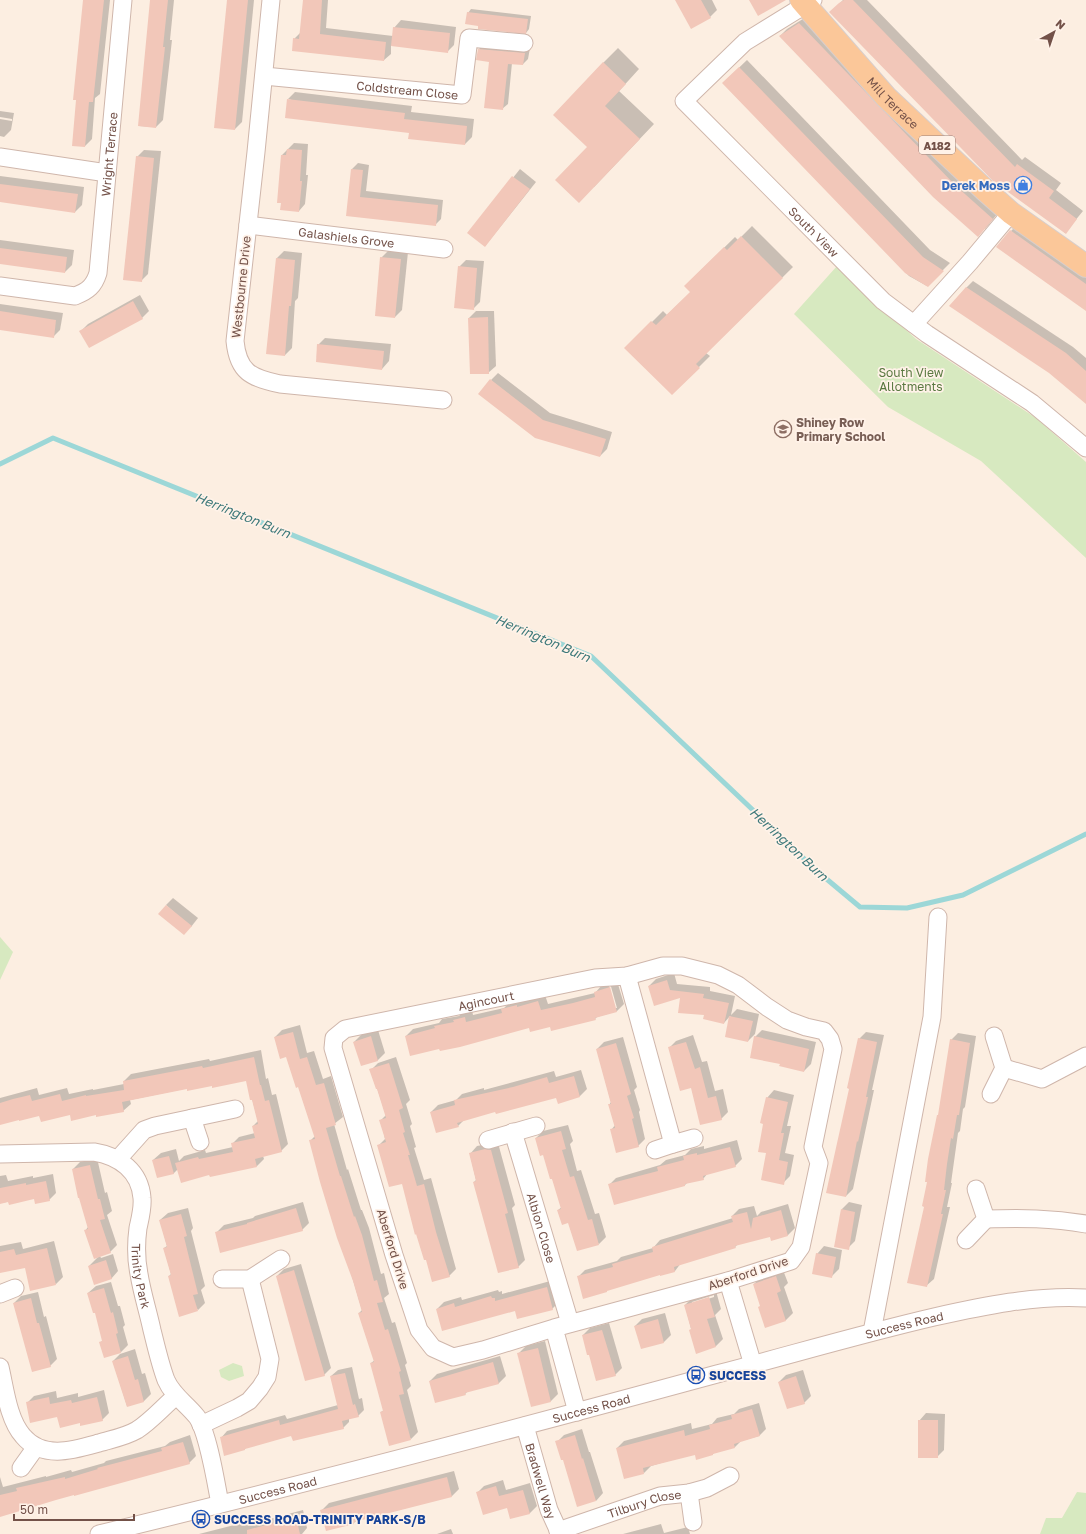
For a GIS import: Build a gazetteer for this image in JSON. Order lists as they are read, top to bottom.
{
  "streets": {
    "main road": ["Mill Terrace", "A182"],
    "street": [
      "Coldstream Close",
      "Wright Terrace",
      "South View",
      "Galashiels Grove",
      "Westbourne Drive",
      "Agincourt",
      "Albion Close",
      "Aberford Drive",
      "Trinity Park",
      "Success Road",
      "Bradwell Way",
      "Tilbury Close"
    ]
  },
  "crossings": [
    ["Coldstream Close", "Westbourne Drive"],
    ["Mill Terrace", "South View"],
    ["Galashiels Grove", "Westbourne Drive"],
    ["Agincourt", "Aberford Drive"],
    ["Albion Close", "Aberford Drive"],
    ["Trinity Park", "Success Road"],
    ["Success Road", "Bradwell Way"],
    ["Bradwell Way", "Tilbury Close"]
  ],
  "water": ["Herrington Burn"],
  "parks": ["South View Allotments"],
  "places": {
    "shop": ["Derek Moss"],
    "school or university": ["Shiney Row Primary School"],
    "bus stop": ["SUCCESS", "SUCCESS ROAD-TRINITY PARK-S/B"]
  },
  "scale_bar": "50 m",
  "north": "top right"
}
